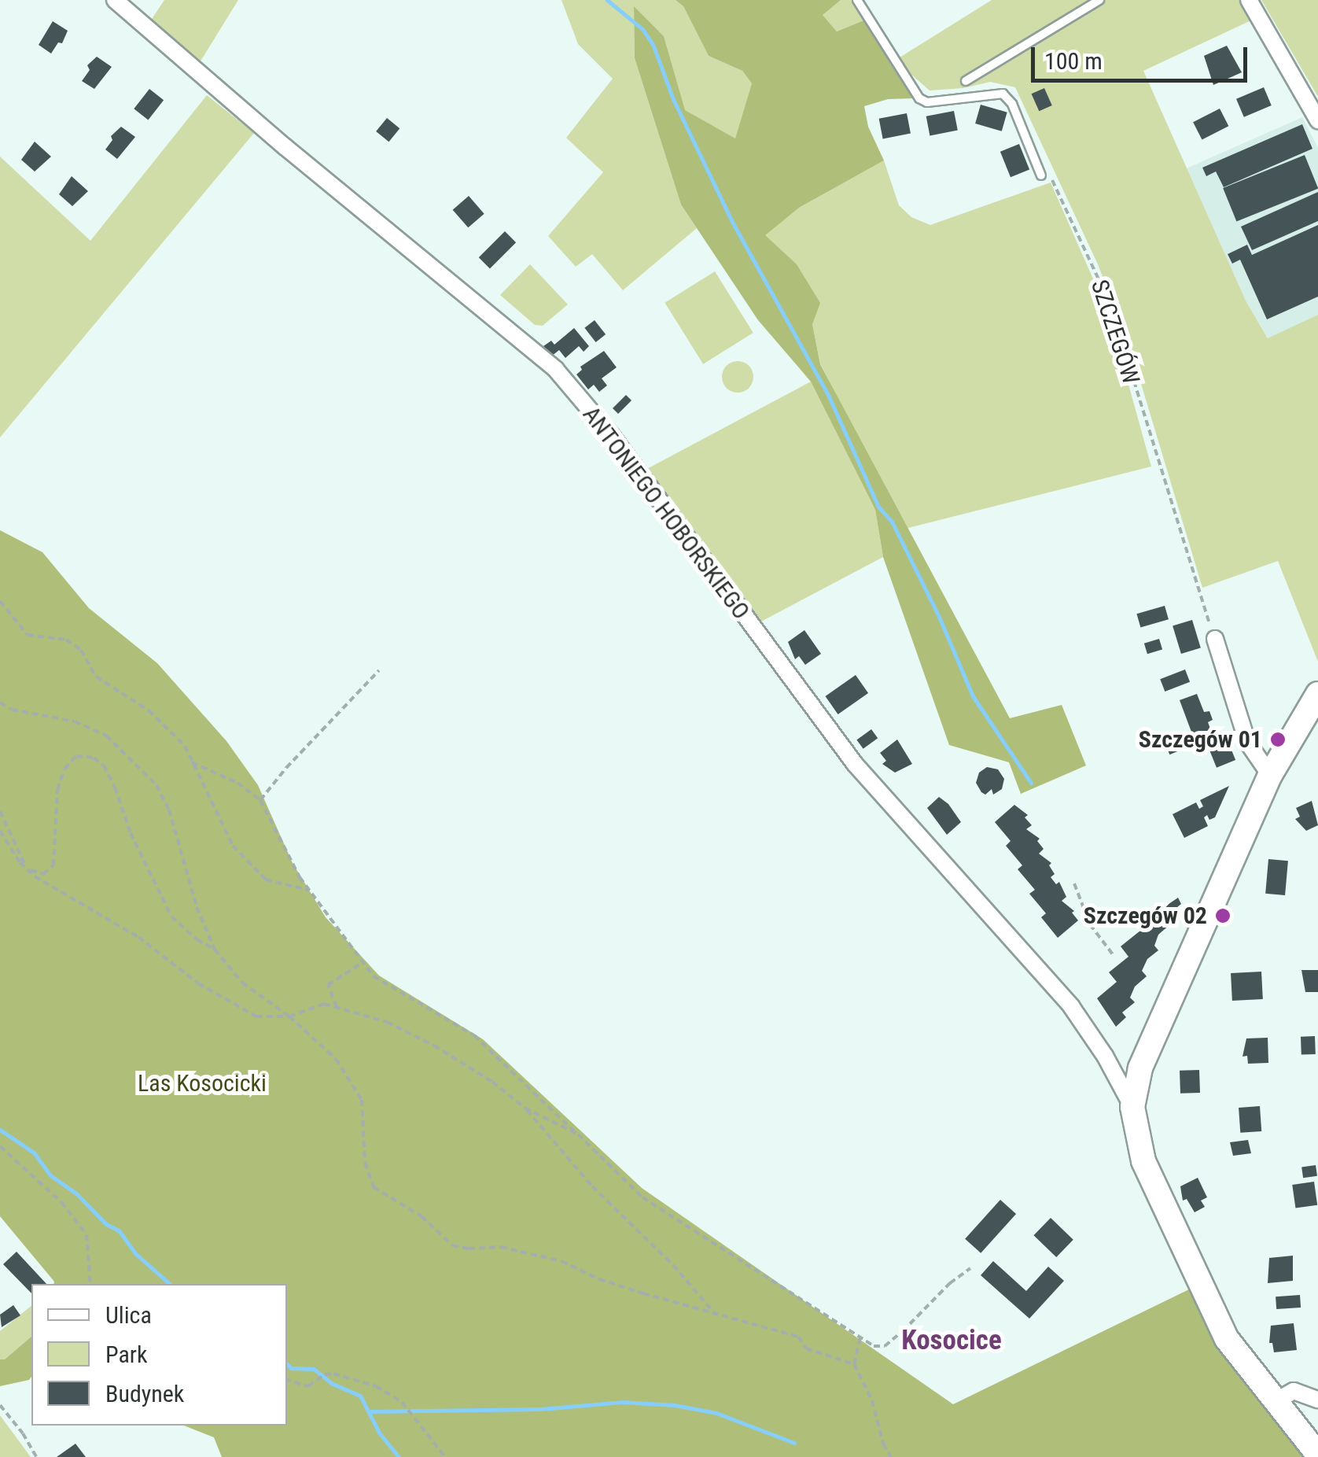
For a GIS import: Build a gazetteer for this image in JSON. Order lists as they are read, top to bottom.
{
  "streets": {
    "street": ["ANTONIEGO HOBORSKIEGO"],
    "path": ["SZCZEGÓW"]
  },
  "districts": ["Kosocice"],
  "parks": ["Las Kosocicki"],
  "places": ["Szczegów 01", "Szczegów 02"],
  "legend": ["Ulica", "Park", "Budynek"],
  "scale_bar": "100 m"
}
